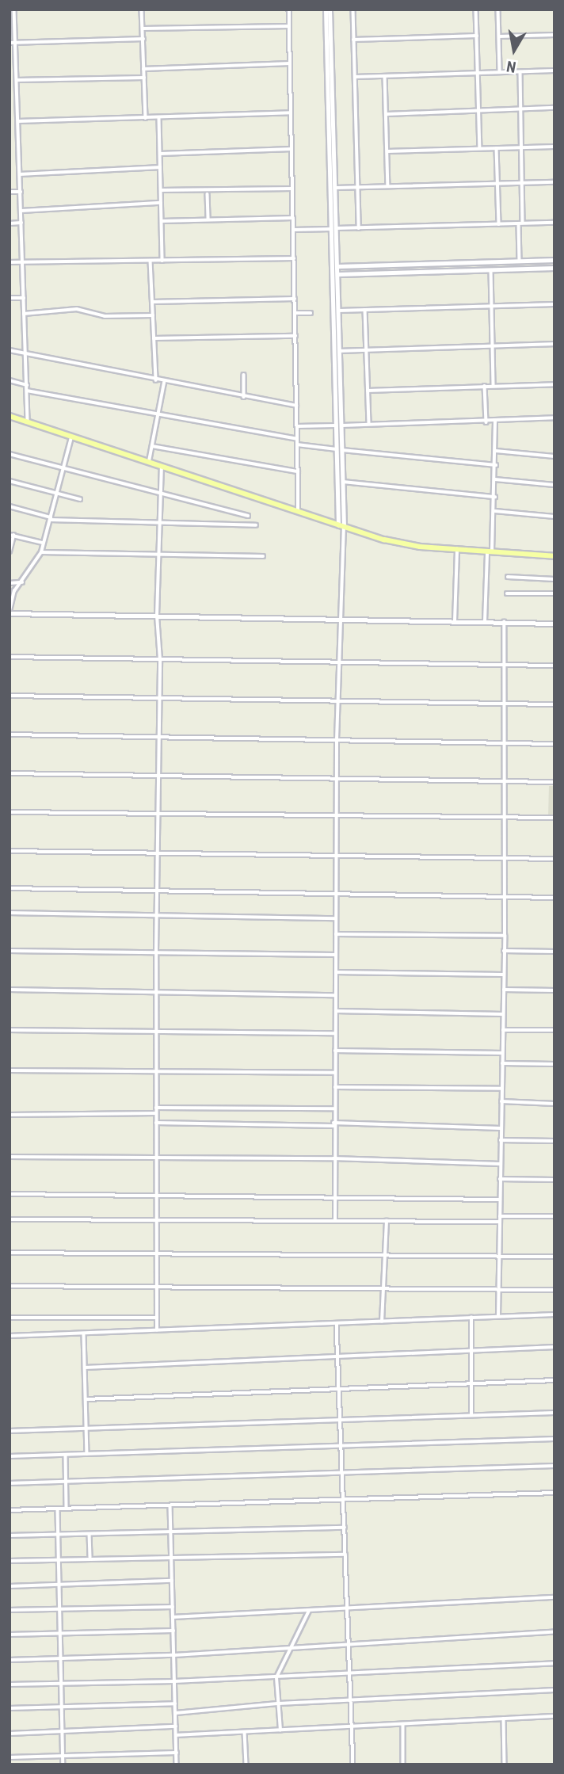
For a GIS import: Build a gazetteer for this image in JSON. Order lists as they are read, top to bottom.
{
  "north": "bottom"
}
